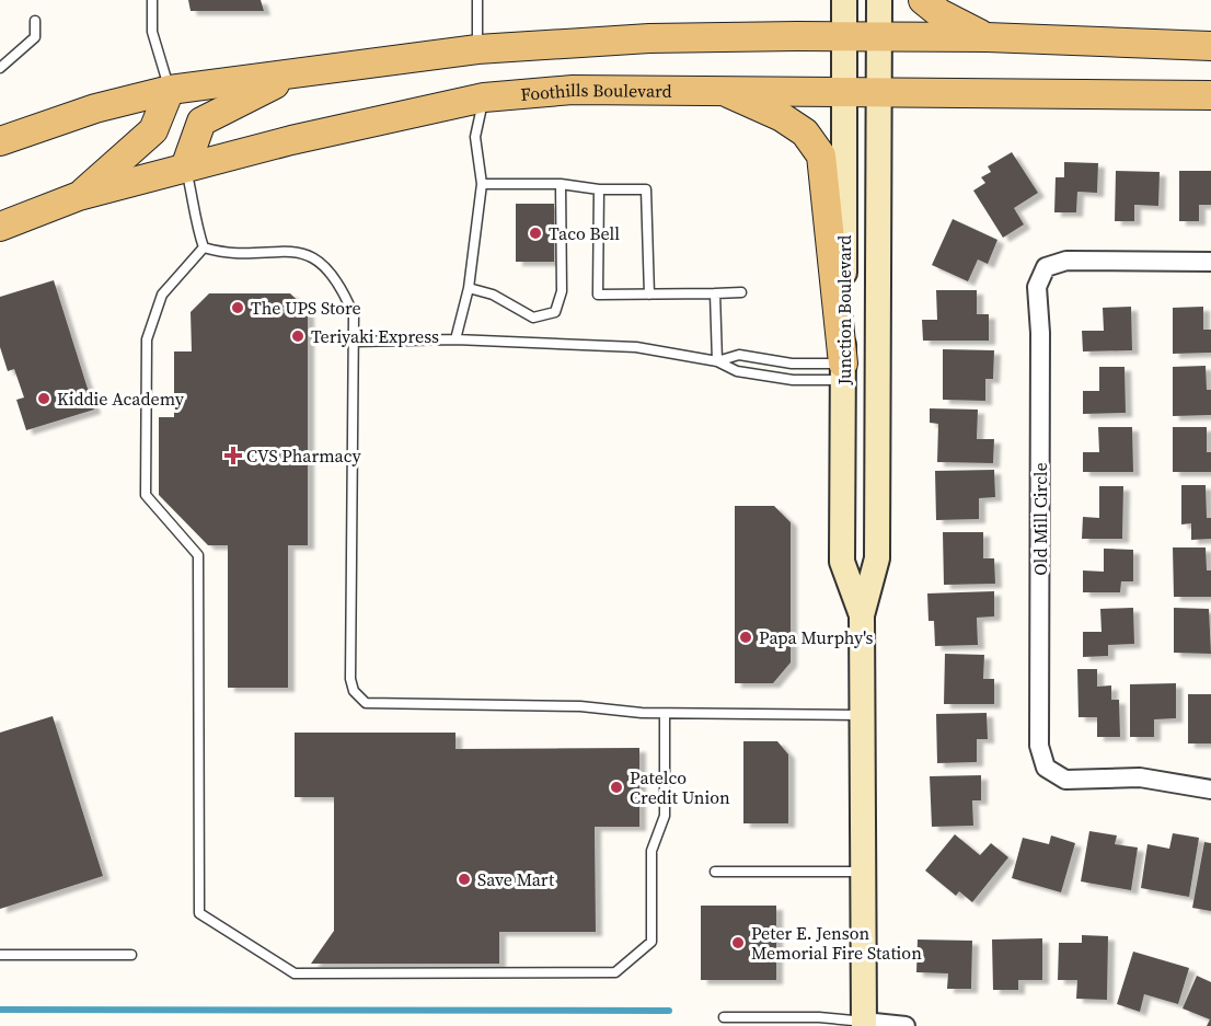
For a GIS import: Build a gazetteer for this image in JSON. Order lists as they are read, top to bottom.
{
  "streets": {
    "main road": ["Foothills Boulevard", "Junction Boulevard"],
    "street": ["Old Mill Circle"]
  },
  "crossings": [
    ["Foothills Boulevard", "Junction Boulevard"]
  ],
  "places": {
    "other": [
      "Taco Bell",
      "The UPS Store",
      "Teriyaki Express",
      "Kiddie Academy",
      "Papa Murphy's",
      "Patelco Credit Union",
      "Save Mart",
      "Peter E. Jenson Memorial Fire Station"
    ],
    "health": ["CVS Pharmacy"]
  }
}
